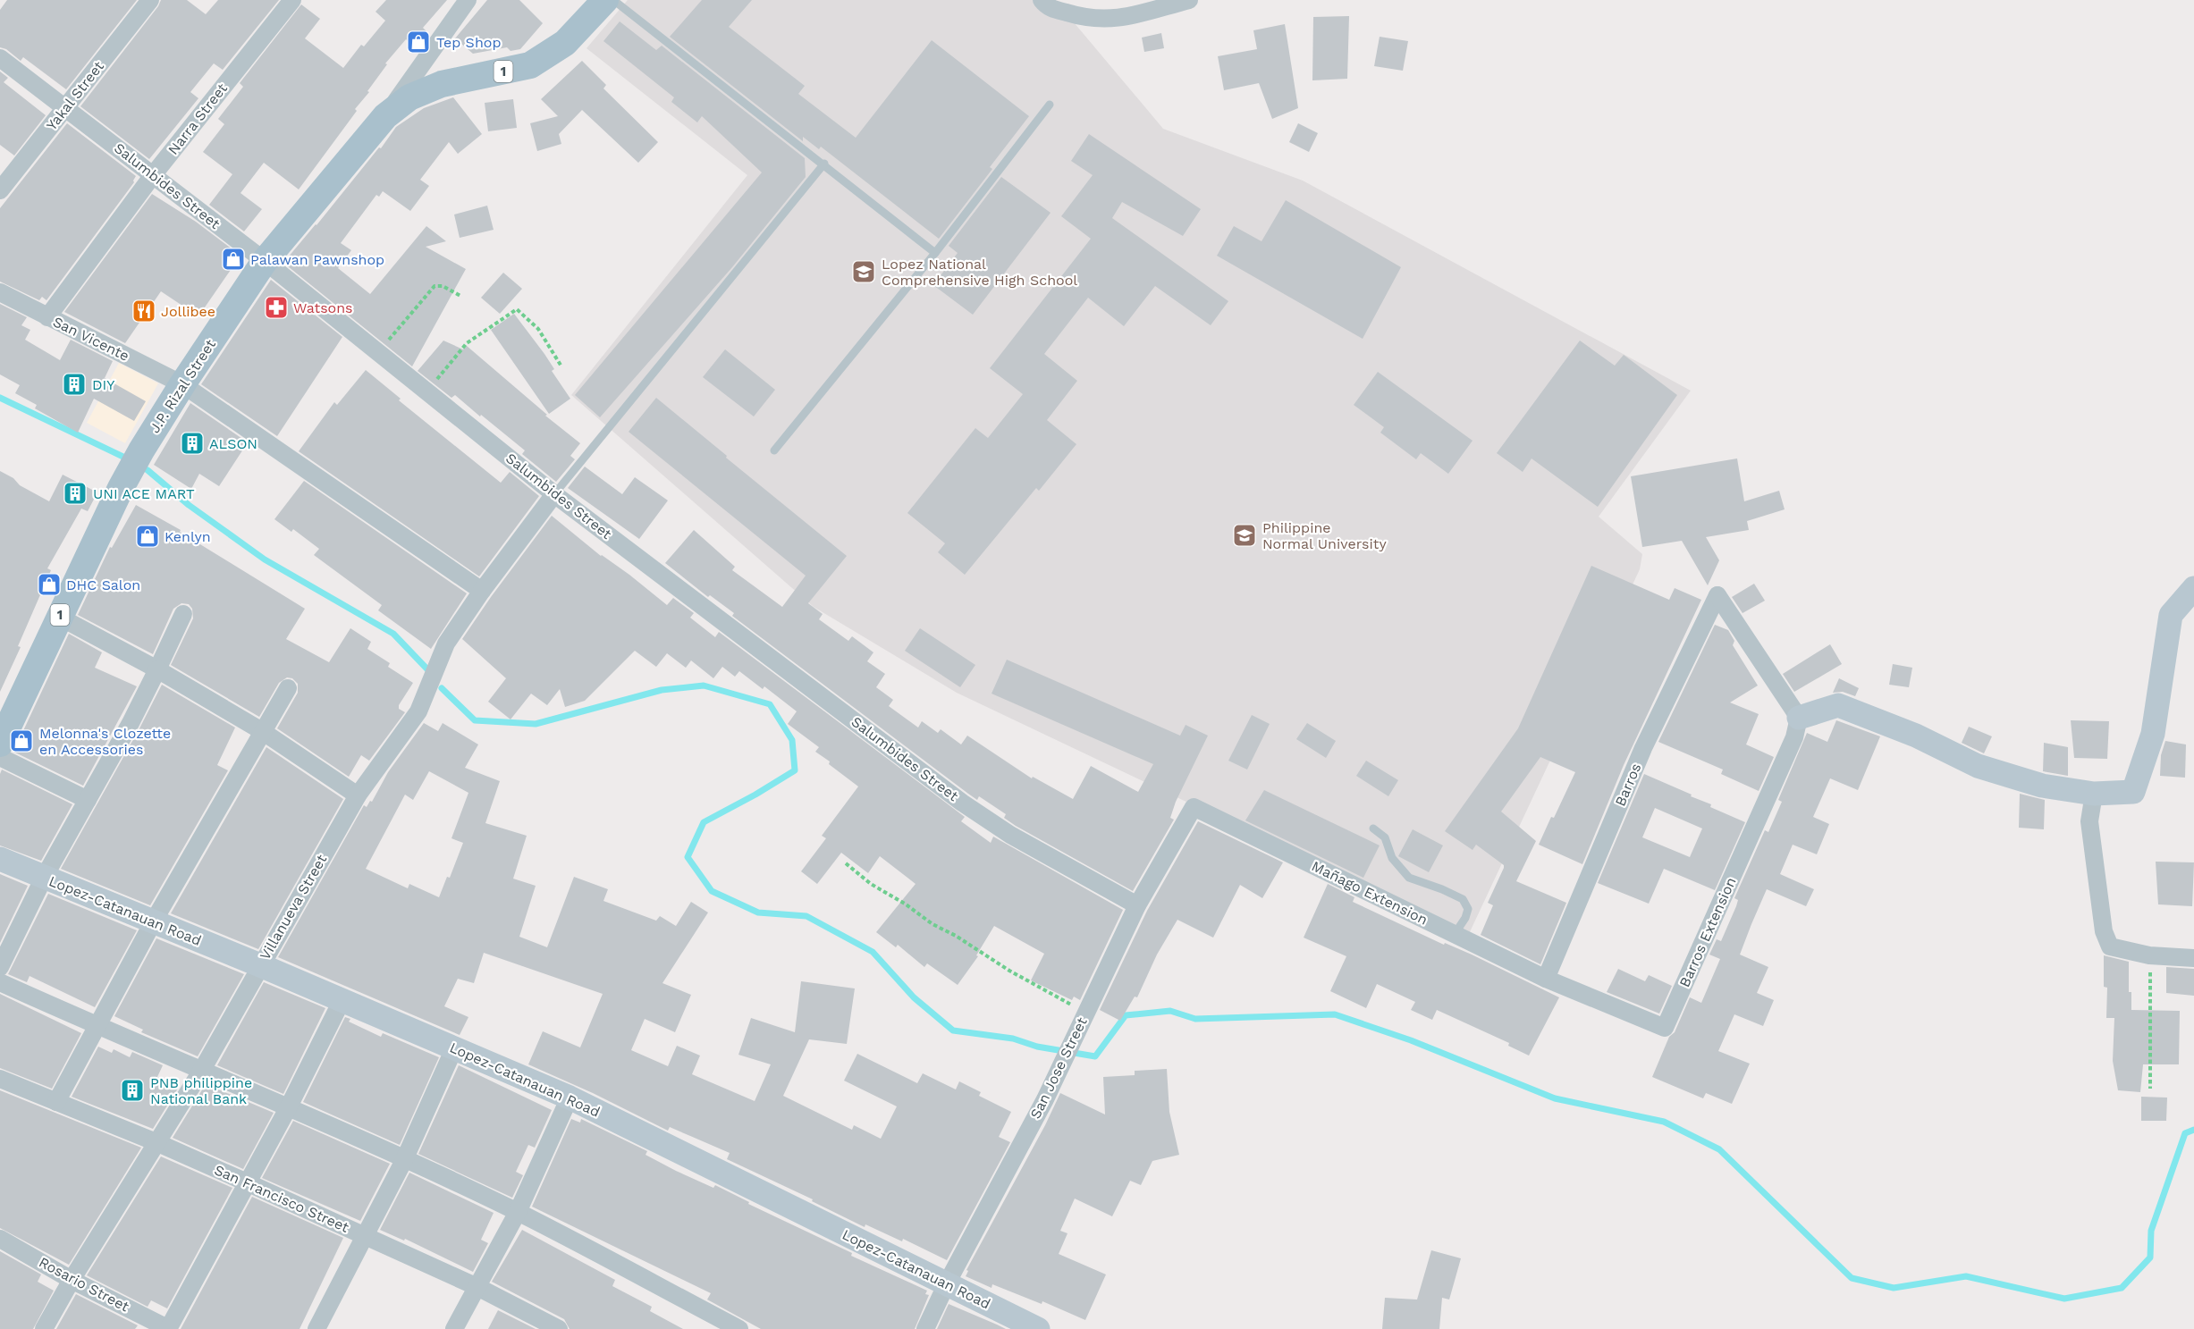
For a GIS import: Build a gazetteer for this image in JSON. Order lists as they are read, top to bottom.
{
  "streets": {
    "main road": ["1", "J.P. Rizal Street", "Lopez-Catanauan Road"],
    "street": [
      "Yakal Street",
      "Narra Street",
      "Salumbides Street",
      "San Vicente",
      "Barros",
      "Mañago Extension",
      "Villanueva Street",
      "Barros Extension",
      "San Jose Street",
      "San Francisco Street",
      "Rosario Street"
    ]
  },
  "crossings": [
    ["Yakal Street", "Salumbides Street"],
    ["Narra Street", "Salumbides Street"],
    ["Narra Street", "San Vicente"],
    ["Salumbides Street", "J.P. Rizal Street"],
    ["Salumbides Street", "Villanueva Street"],
    ["Salumbides Street", "San Jose Street"],
    ["San Vicente", "J.P. Rizal Street"],
    ["San Vicente", "Villanueva Street"],
    ["Barros", "Mañago Extension"],
    ["Barros", "Barros Extension"],
    ["Mañago Extension", "Barros Extension"],
    ["Mañago Extension", "San Jose Street"],
    ["Villanueva Street", "Lopez-Catanauan Road"],
    ["Villanueva Street", "San Francisco Street"],
    ["Villanueva Street", "Rosario Street"],
    ["Lopez-Catanauan Road", "San Jose Street"]
  ],
  "places": {
    "shop": [
      "Tep Shop",
      "Palawan Pawnshop",
      "Kenlyn",
      "DHC Salon",
      "Melonna's Clozette en Accessories"
    ],
    "school or university": ["Lopez National Comprehensive High School", "Philippine Normal University"],
    "pharmacy": ["Watsons"],
    "restaurant": ["Jollibee"],
    "building": [
      "DIY",
      "ALSON",
      "UNI ACE MART",
      "PNB philippine National Bank"
    ]
  }
}
